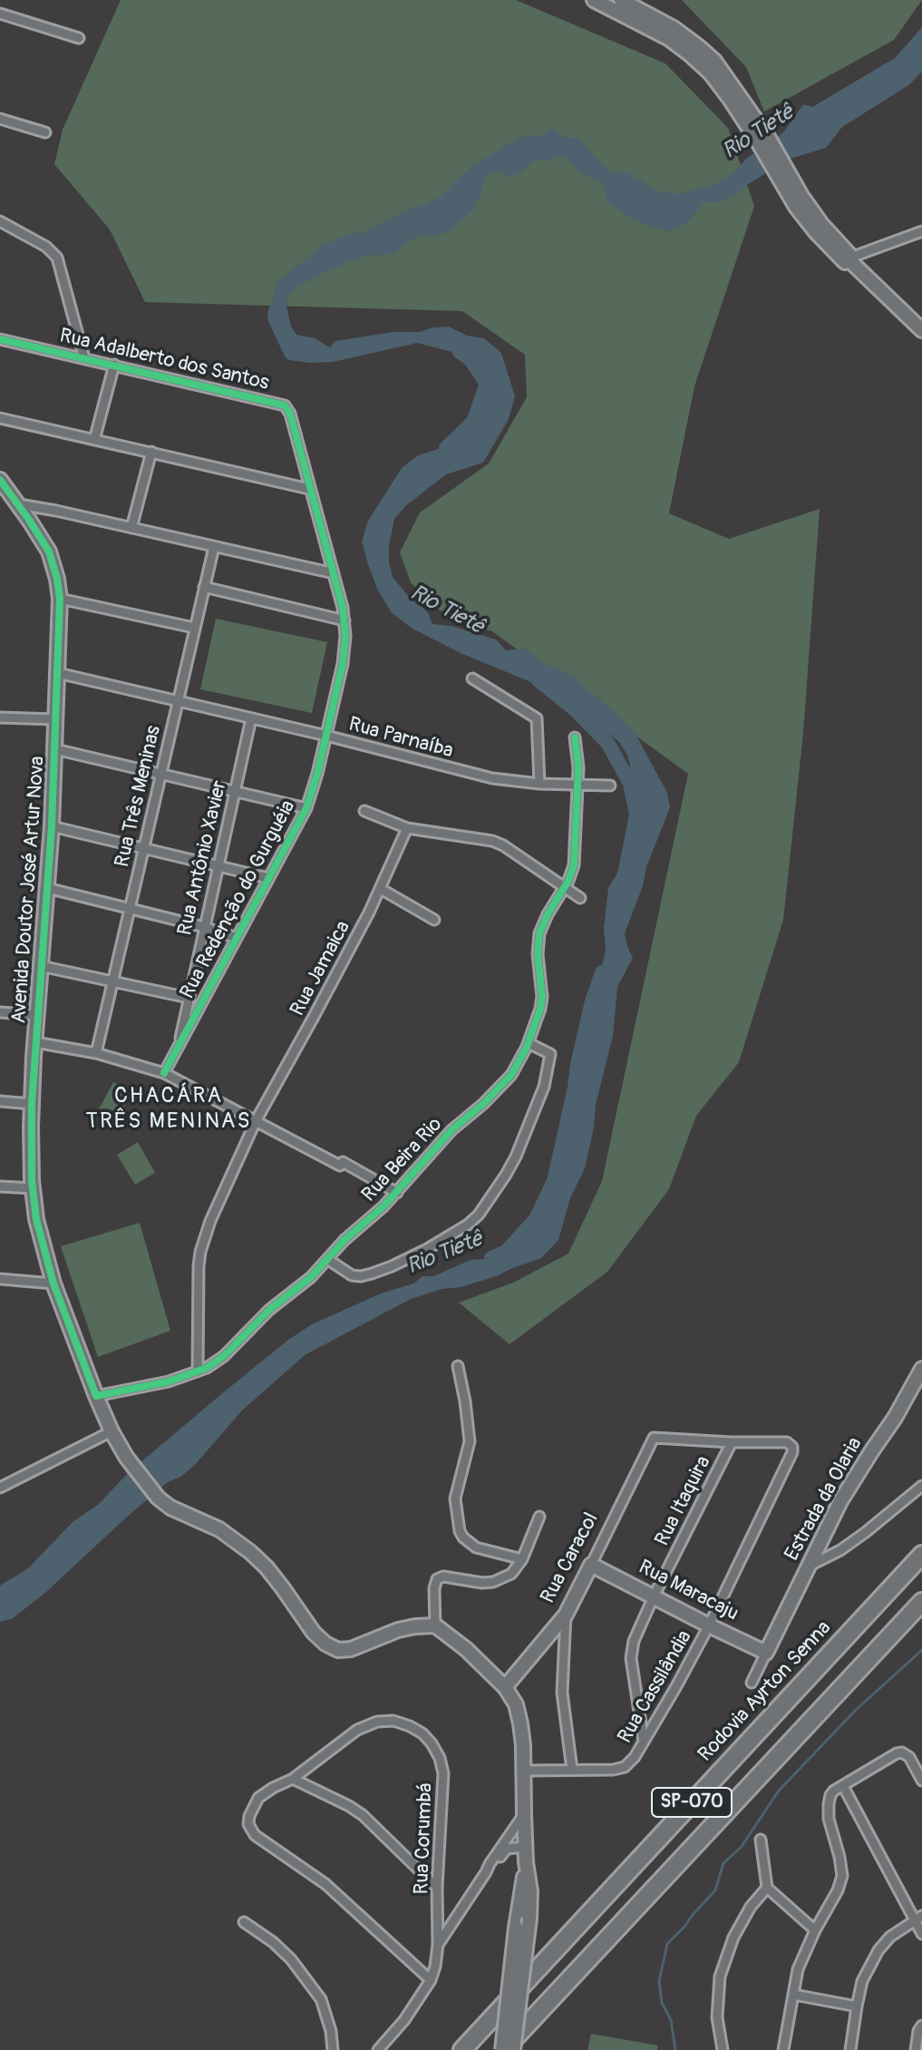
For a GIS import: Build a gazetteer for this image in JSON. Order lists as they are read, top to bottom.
{
  "streets": {
    "highway": ["Rodovia Ayrton Senna", "SP-070"],
    "main road": [
      "Avenida Doutor José Artur Nova",
      "Estrada da Olaria",
      "Rua Caracol",
      "Rua Maracaju"
    ],
    "street": [
      "Rua Adalberto dos Santos",
      "Rua Parnaíba",
      "Rua Três Meninas",
      "Rua Antônio Xavier",
      "Rua Redenção do Gurguéia",
      "Rua Jamaica",
      "Rua Beira Rio",
      "Rua Itaquira",
      "Rua Cassilândia",
      "Rua Corumbá"
    ]
  },
  "crossings": [
    ["Rua Adalberto dos Santos", "Rua Parnaíba"],
    ["Rua Adalberto dos Santos", "Rua Redenção do Gurguéia"],
    ["Rua Parnaíba", "Rua Três Meninas"],
    ["Rua Parnaíba", "Rua Antônio Xavier"],
    ["Rua Parnaíba", "Avenida Doutor José Artur Nova"],
    ["Rua Parnaíba", "Rua Redenção do Gurguéia"],
    ["Rua Parnaíba", "Rua Beira Rio"],
    ["Rua Antônio Xavier", "Rua Redenção do Gurguéia"],
    ["Avenida Doutor José Artur Nova", "Rua Beira Rio"],
    ["Rua Jamaica", "Rua Beira Rio"],
    ["Estrada da Olaria", "Rua Maracaju"],
    ["Rua Itaquira", "Rua Caracol"],
    ["Rua Itaquira", "Rua Maracaju"],
    ["Rua Itaquira", "Rua Cassilândia"],
    ["Rua Caracol", "Rua Maracaju"],
    ["Rua Caracol", "Rua Cassilândia"],
    ["Rua Maracaju", "Rua Cassilândia"]
  ],
  "districts": ["CHACÁRA TRÊS MENINAS"],
  "water": ["Rio Tietê"]
}
